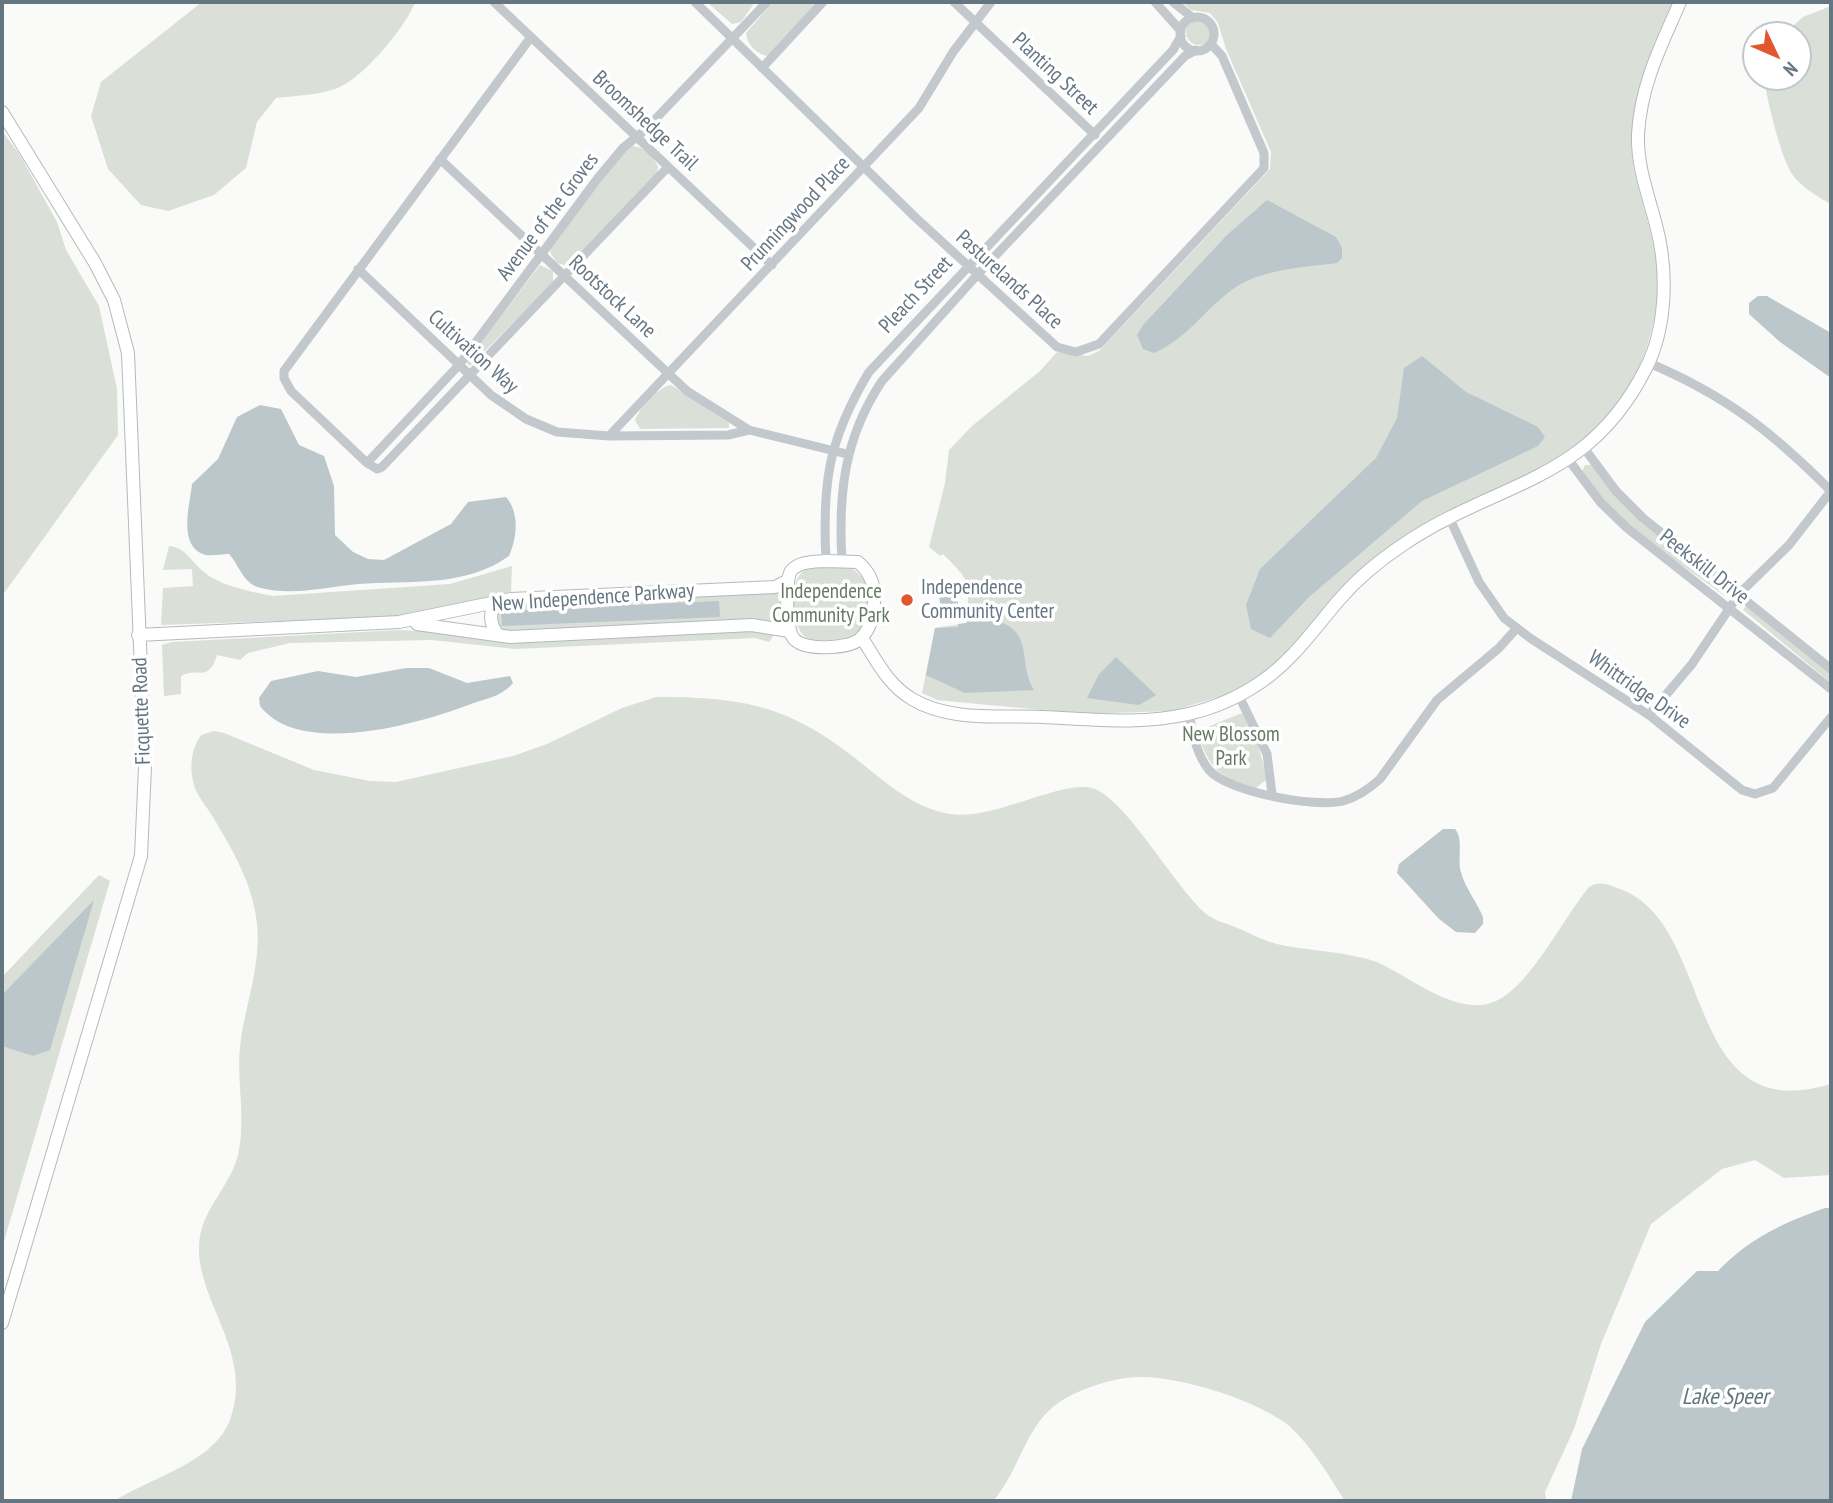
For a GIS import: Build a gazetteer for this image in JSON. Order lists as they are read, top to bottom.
{
  "streets": {
    "street": [
      "Planting Street",
      "Broomshedge Trail",
      "Prunningwood Place",
      "Avenue of the Groves",
      "Pasturelands Place",
      "Pleach Street",
      "Rootstock Lane",
      "Cultivation Way",
      "Peekskill Drive",
      "New Independence Parkway",
      "Whittridge Drive",
      "Ficquette Road"
    ]
  },
  "crossings": [
    ["Planting Street", "Prunningwood Place"],
    ["Planting Street", "Pleach Street"],
    ["Broomshedge Trail", "Prunningwood Place"],
    ["Broomshedge Trail", "Avenue of the Groves"],
    ["Prunningwood Place", "Pasturelands Place"],
    ["Prunningwood Place", "Rootstock Lane"],
    ["Prunningwood Place", "Cultivation Way"],
    ["Avenue of the Groves", "Pasturelands Place"],
    ["Avenue of the Groves", "Rootstock Lane"],
    ["Avenue of the Groves", "Cultivation Way"],
    ["Pasturelands Place", "Pleach Street"],
    ["Pleach Street", "Cultivation Way"],
    ["Pleach Street", "New Independence Parkway"],
    ["Rootstock Lane", "Cultivation Way"],
    ["New Independence Parkway", "Ficquette Road"]
  ],
  "water": ["Lake Speer"],
  "parks": ["Independence Community Park", "New Blossom Park"],
  "places": ["Independence Community Center"],
  "north": "bottom right"
}
